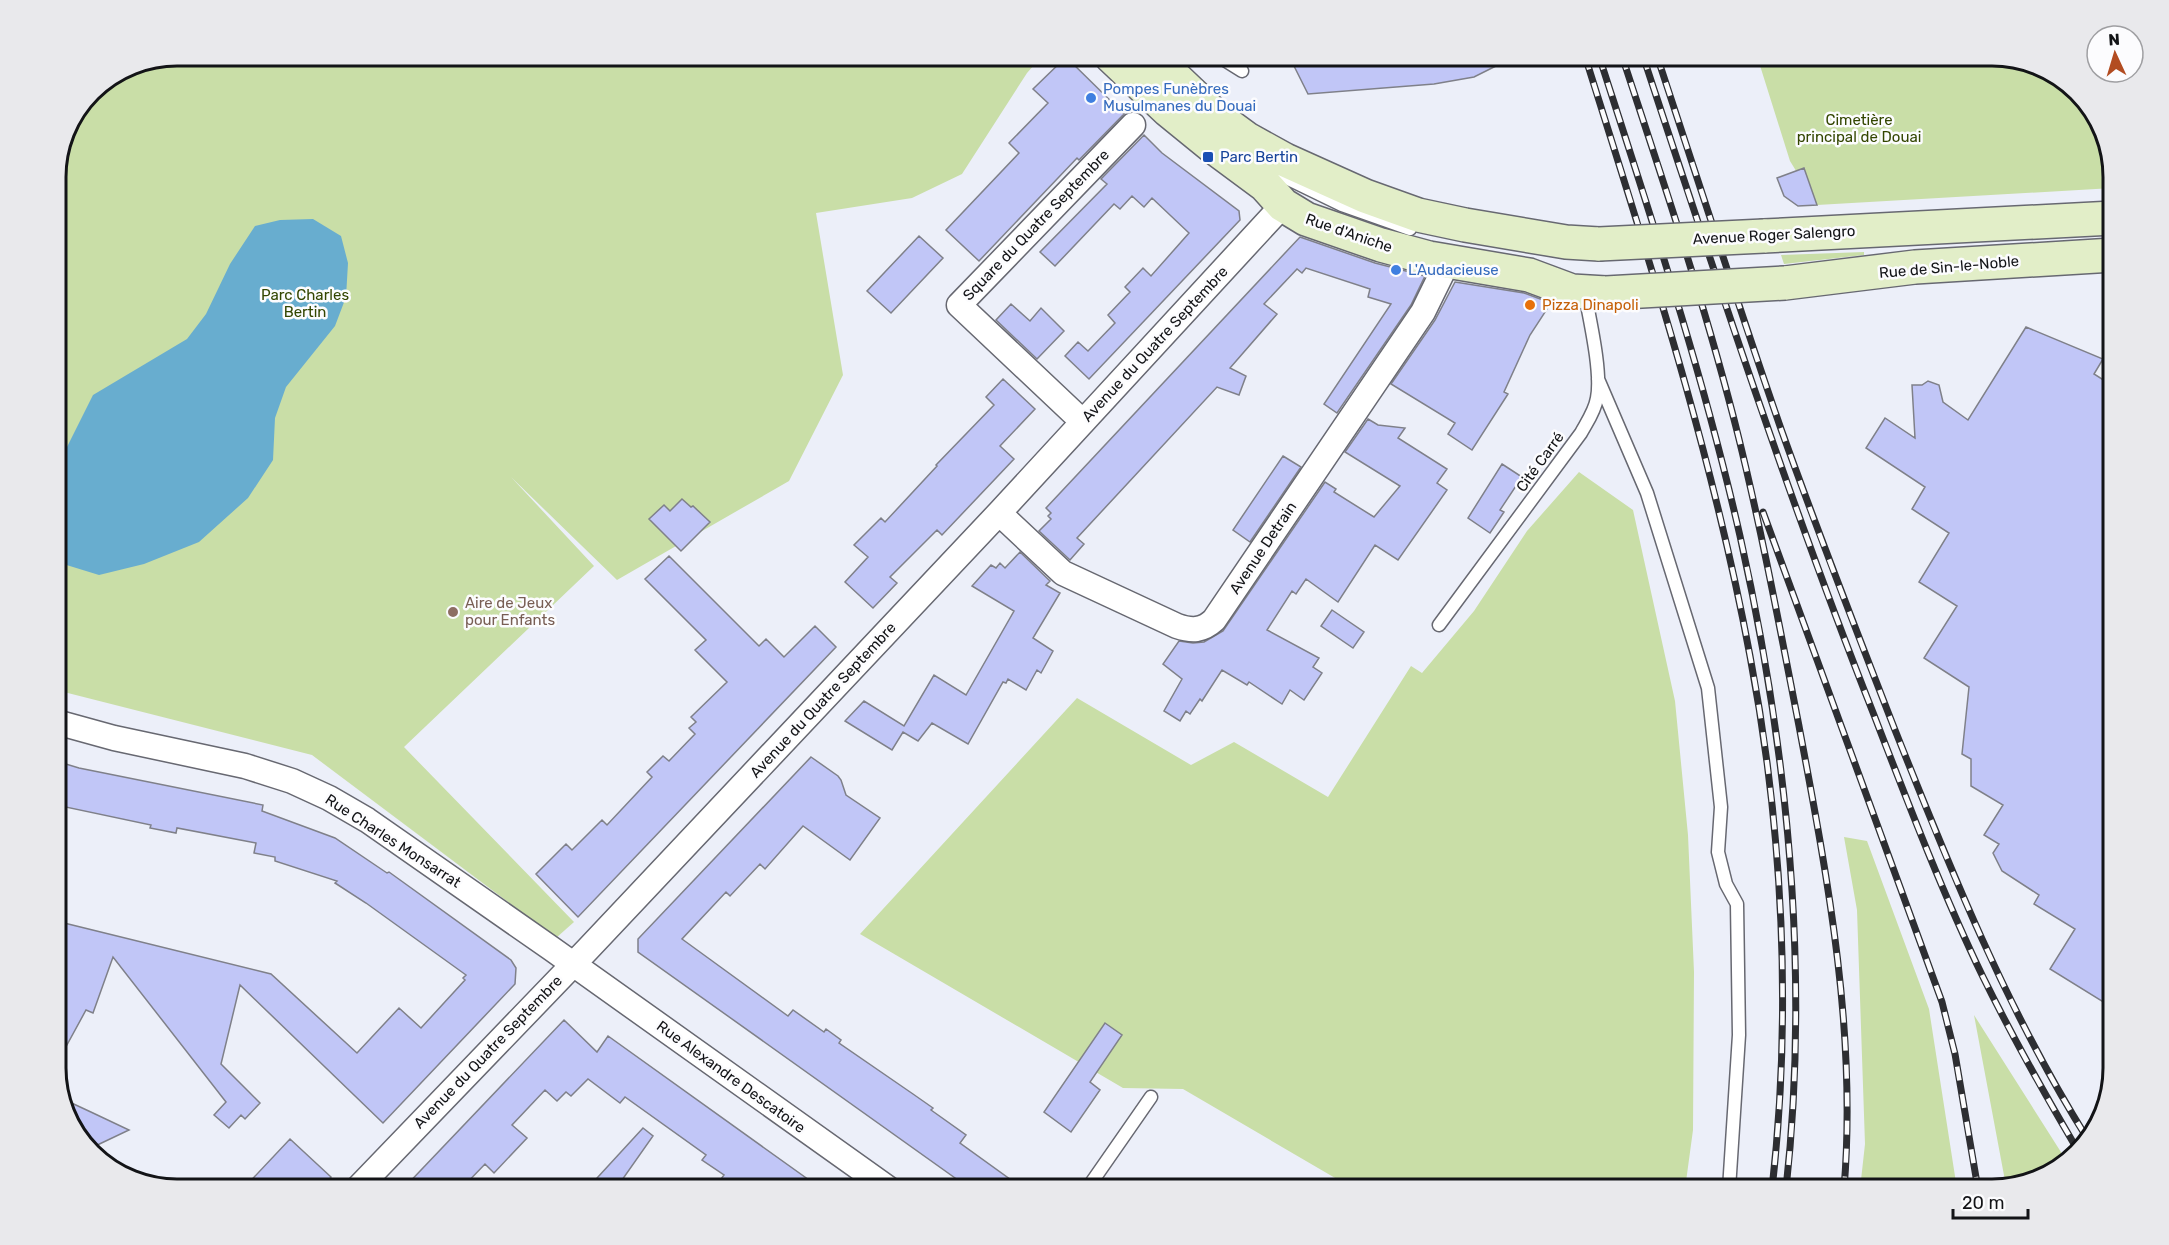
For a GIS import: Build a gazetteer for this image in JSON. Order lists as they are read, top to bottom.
{
  "streets": {
    "main road": ["Rue d'Aniche", "Avenue Roger Salengro", "Rue de Sin-le-Noble"],
    "street": [
      "Square du Quatre Septembre",
      "Avenue du Quatre Septembre",
      "Avenue Detrain",
      "Rue Charles Monsarrat",
      "Rue Alexandre Descatoire"
    ],
    "lane": ["Cité Carré"]
  },
  "crossings": [
    ["Square du Quatre Septembre", "Avenue du Quatre Septembre"],
    ["Rue d'Aniche", "Rue de Sin-le-Noble"],
    ["Rue d'Aniche", "Avenue du Quatre Septembre"],
    ["Rue d'Aniche", "Cité Carré"],
    ["Rue d'Aniche", "Avenue Detrain"],
    ["Avenue du Quatre Septembre", "Avenue Detrain"],
    ["Avenue du Quatre Septembre", "Rue Charles Monsarrat"],
    ["Avenue du Quatre Septembre", "Rue Alexandre Descatoire"],
    ["Rue Charles Monsarrat", "Rue Alexandre Descatoire"]
  ],
  "parks": ["Cimetière principal de Douai", "Parc Charles Bertin"],
  "places": {
    "other": [
      "Pompes Funèbres Musulmanes du Douai",
      "L'Audacieuse",
      "Pizza Dinapoli",
      "Aire de Jeux pour Enfants"
    ],
    "transit": ["Parc Bertin"]
  },
  "scale_bar": "20 m",
  "north": "top"
}
